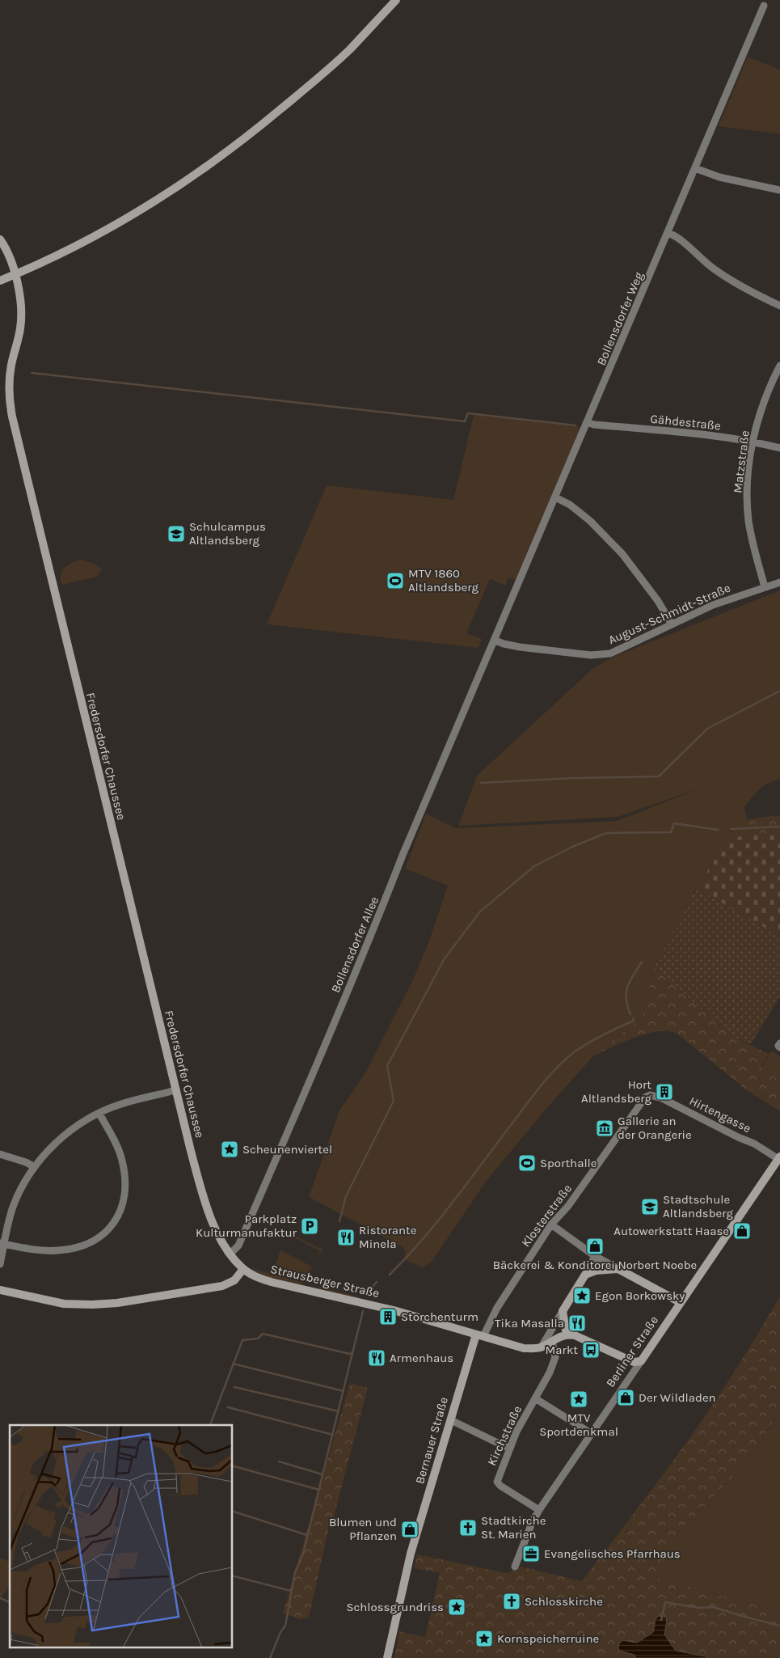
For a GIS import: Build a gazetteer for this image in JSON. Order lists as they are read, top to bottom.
{
  "streets": {
    "main road": [
      "Fredersdorfer Chaussee",
      "Strausberger Straße",
      "Berliner Straße",
      "Bernauer Straße"
    ],
    "street": [
      "Bollensdorfer Weg",
      "Gähdestraße",
      "Matzstraße",
      "August-Schmidt-Straße",
      "Bollensdorfer Allee",
      "Hirtengasse",
      "Klosterstraße",
      "Kirchstraße"
    ]
  },
  "crossings": [
    ["Bollensdorfer Weg", "Gähdestraße"],
    ["Bollensdorfer Weg", "August-Schmidt-Straße"],
    ["Bollensdorfer Weg", "Bollensdorfer Allee"],
    ["Gähdestraße", "Matzstraße"],
    ["Matzstraße", "August-Schmidt-Straße"],
    ["August-Schmidt-Straße", "Bollensdorfer Allee"],
    ["Fredersdorfer Chaussee", "Bollensdorfer Allee"],
    ["Fredersdorfer Chaussee", "Strausberger Straße"],
    ["Hirtengasse", "Klosterstraße"],
    ["Hirtengasse", "Berliner Straße"],
    ["Klosterstraße", "Strausberger Straße"],
    ["Klosterstraße", "Bernauer Straße"],
    ["Strausberger Straße", "Kirchstraße"],
    ["Strausberger Straße", "Bernauer Straße"],
    ["Berliner Straße", "Kirchstraße"]
  ],
  "places": {
    "school or university": ["Schulcampus Altlandsberg", "Stadtschule Altlandsberg"],
    "sports": ["MTV 1860 Altlandsberg", "Sporthalle"],
    "building": ["Hort Altlandsberg", "Storchenturm"],
    "museum": ["Gallerie an der Orangerie"],
    "place": [
      "Scheunenviertel",
      "Egon Borkowsky",
      "MTV Sportdenkmal",
      "Schlossgrundriss",
      "Kornspeicherruine"
    ],
    "parking": ["Parkplatz Kulturmanufaktur"],
    "shop": [
      "Autowerkstatt Haase",
      "Bäckerei & Konditorei Norbert Noebe",
      "Der Wildladen",
      "Blumen und Pflanzen"
    ],
    "restaurant": ["Ristorante Minela", "Tika Masalla", "Armenhaus"],
    "bus stop": ["Markt"],
    "church": ["Stadtkirche St. Marien", "Schlosskirche"],
    "office": ["Evangelisches Pfarrhaus"]
  }
}
